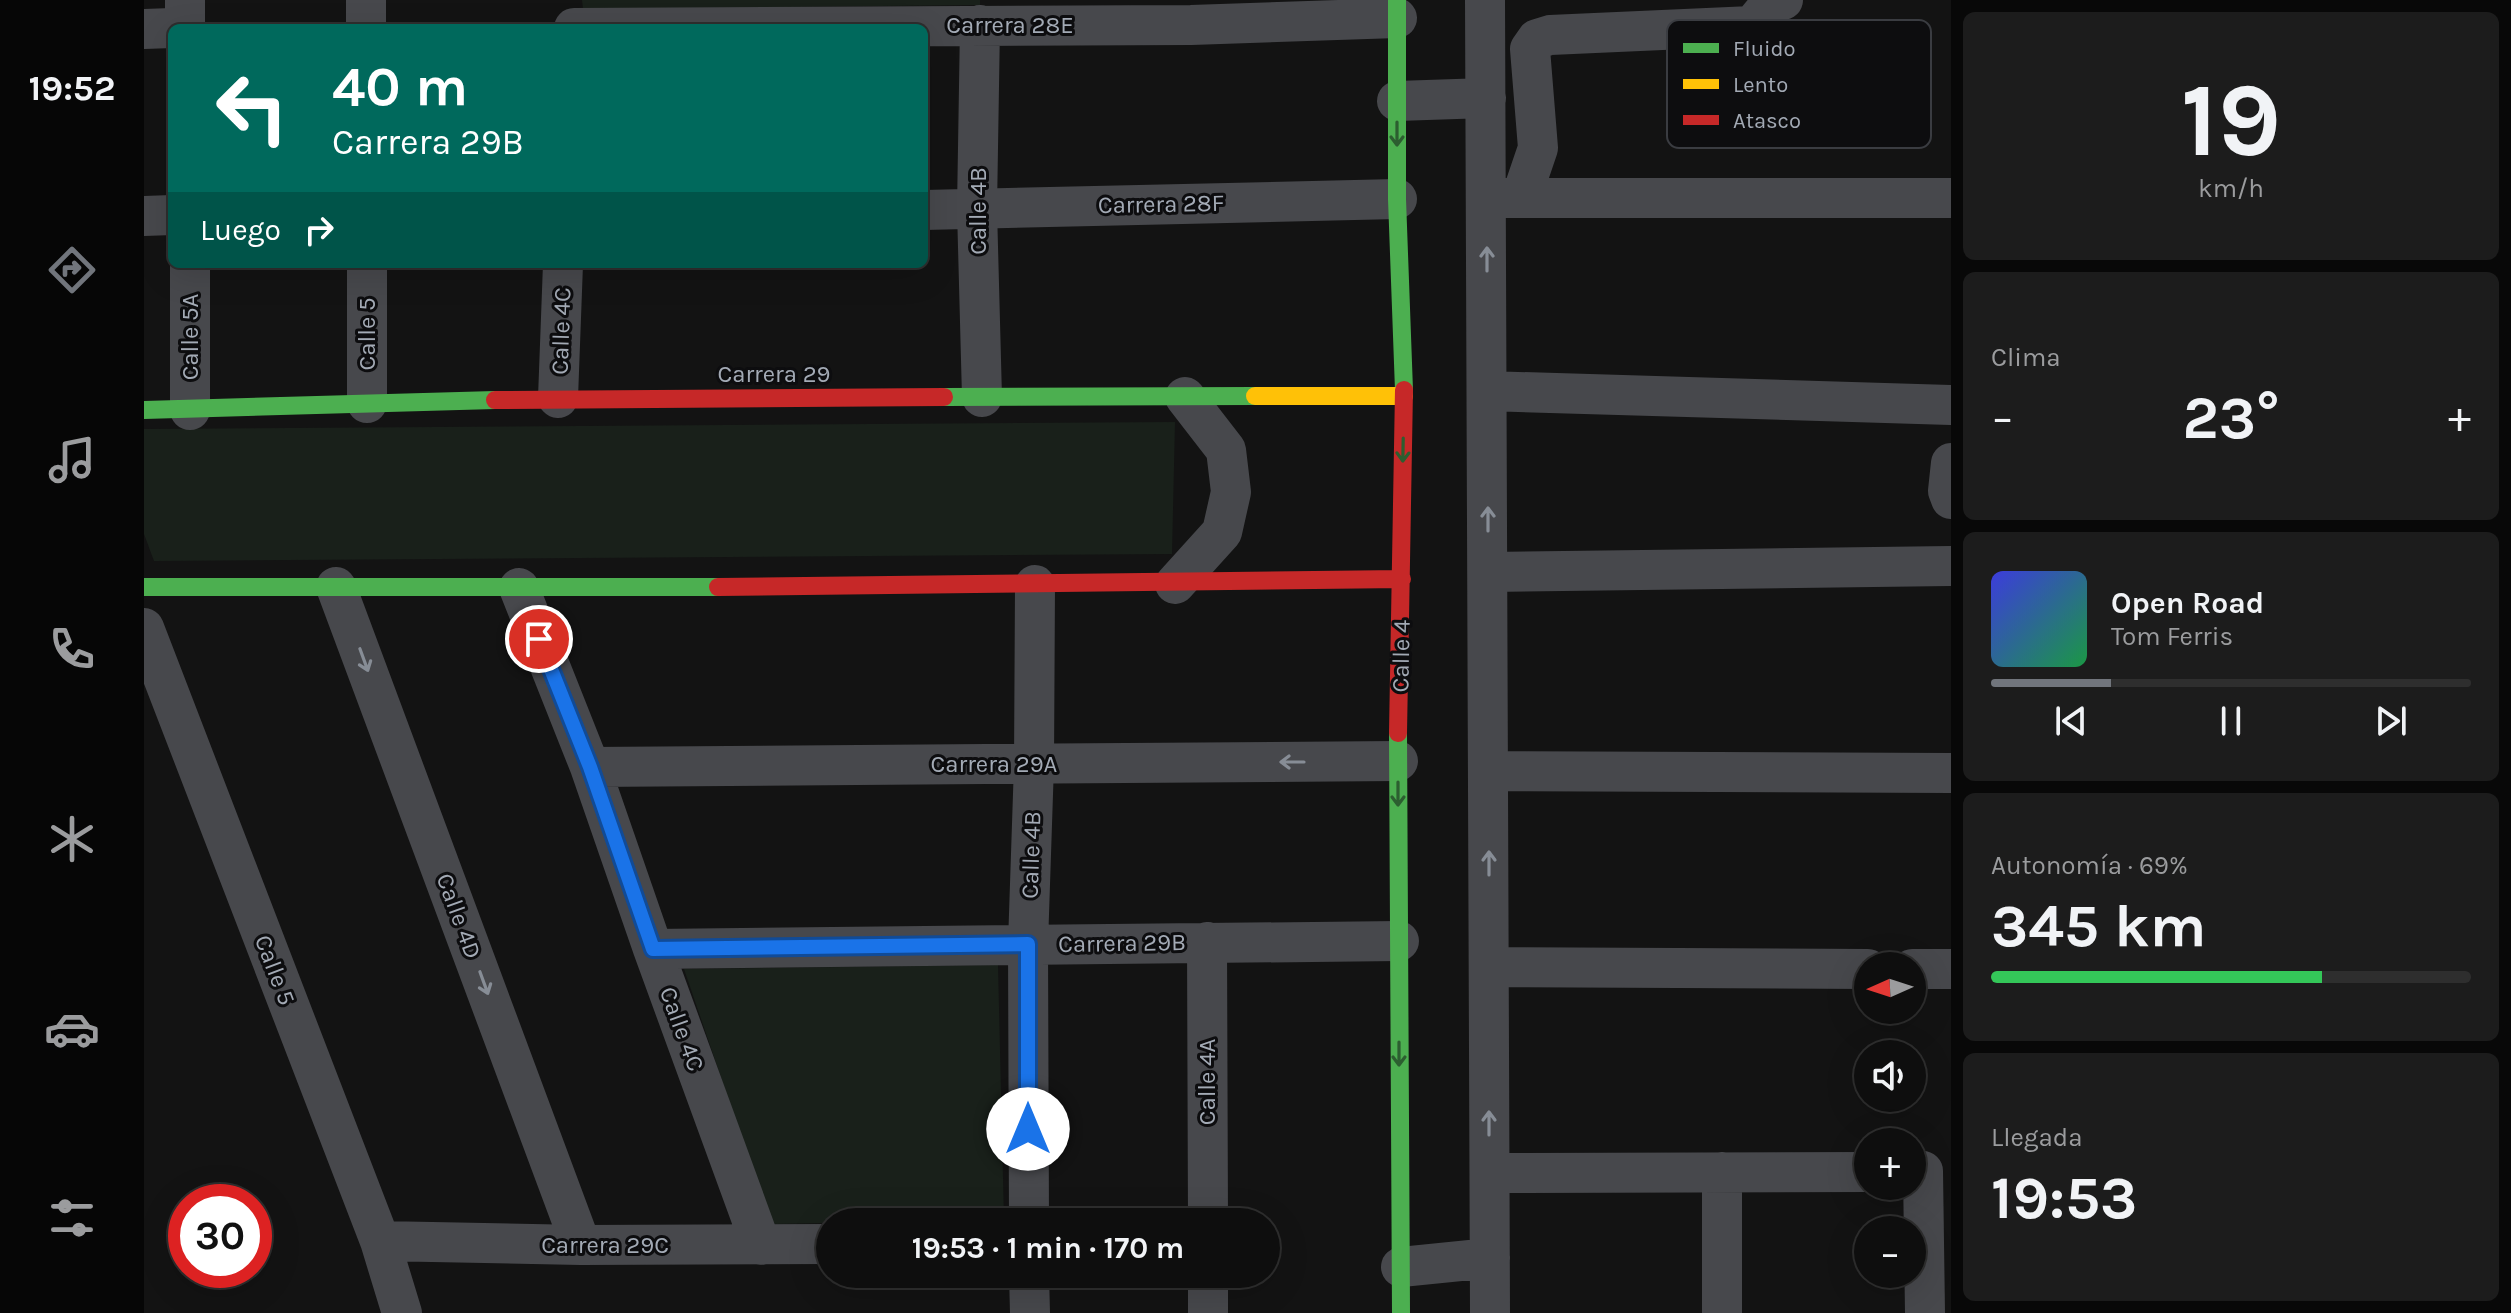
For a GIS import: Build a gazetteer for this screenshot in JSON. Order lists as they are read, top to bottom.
{
  "streets": {
    "street": [
      "Carrera 28E",
      "Carrera 28F",
      "Calle 4B",
      "Calle 4C",
      "Calle 5",
      "Calle 5A",
      "Carrera 29",
      "Calle 4",
      "Carrera 29A",
      "Calle 4D",
      "Carrera 29B",
      "Calle 4A",
      "Carrera 29C"
    ]
  },
  "crossings": [
    ["Carrera 28E", "Calle 4B"],
    ["Carrera 28E", "Calle 4"],
    ["Carrera 28F", "Calle 4B"],
    ["Carrera 28F", "Calle 4"],
    ["Calle 4B", "Carrera 29"],
    ["Calle 4B", "Carrera 29A"],
    ["Calle 4B", "Carrera 29B"],
    ["Calle 4C", "Carrera 29"],
    ["Calle 4C", "Carrera 29A"],
    ["Calle 4C", "Carrera 29B"],
    ["Calle 4C", "Carrera 29C"],
    ["Calle 5", "Carrera 29"],
    ["Calle 5", "Carrera 29C"],
    ["Calle 5A", "Carrera 29"],
    ["Carrera 29", "Calle 4"],
    ["Calle 4", "Carrera 29A"],
    ["Calle 4", "Carrera 29B"],
    ["Calle 4D", "Carrera 29C"],
    ["Carrera 29B", "Calle 4A"]
  ],
  "one_way": ["Calle 4D"],
  "legend": ["Fluido", "Lento", "Atasco"],
  "north": "left",
  "page": {
    "tabs": "19:52",
    "tile": [
      ["19", "km/h"],
      "Clima",
      ["Autonomía · 69%", "345 km"],
      ["Llegada", "19:53"]
    ],
    "turn": ["40 m", "Carrera 29B"],
    "then": "Luego",
    "heat": ["−", "23°", "+"],
    "song": ["Open Road", "Tom Ferris"],
    "map_buttons": ["+", "−"],
    "limit": "30",
    "trip": "19:53 · 1 min · 170 m"
  }
}
